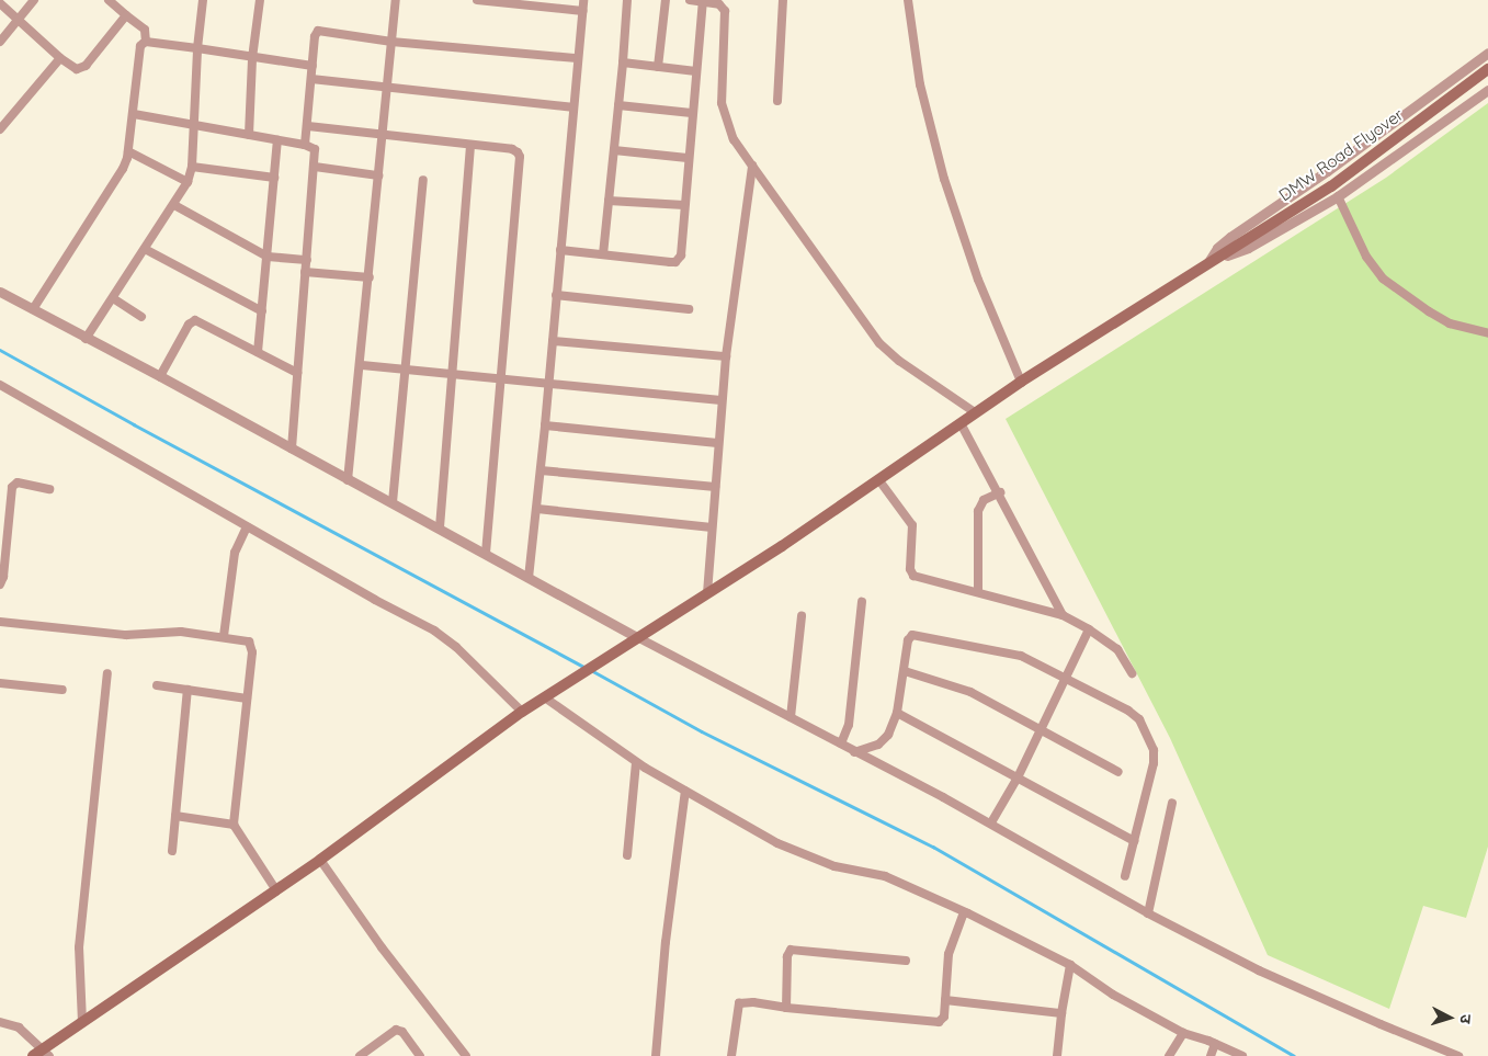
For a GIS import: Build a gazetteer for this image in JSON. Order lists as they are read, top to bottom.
{
  "streets": {
    "main road": ["DMW Road Flyover"]
  },
  "north": "right"
}
